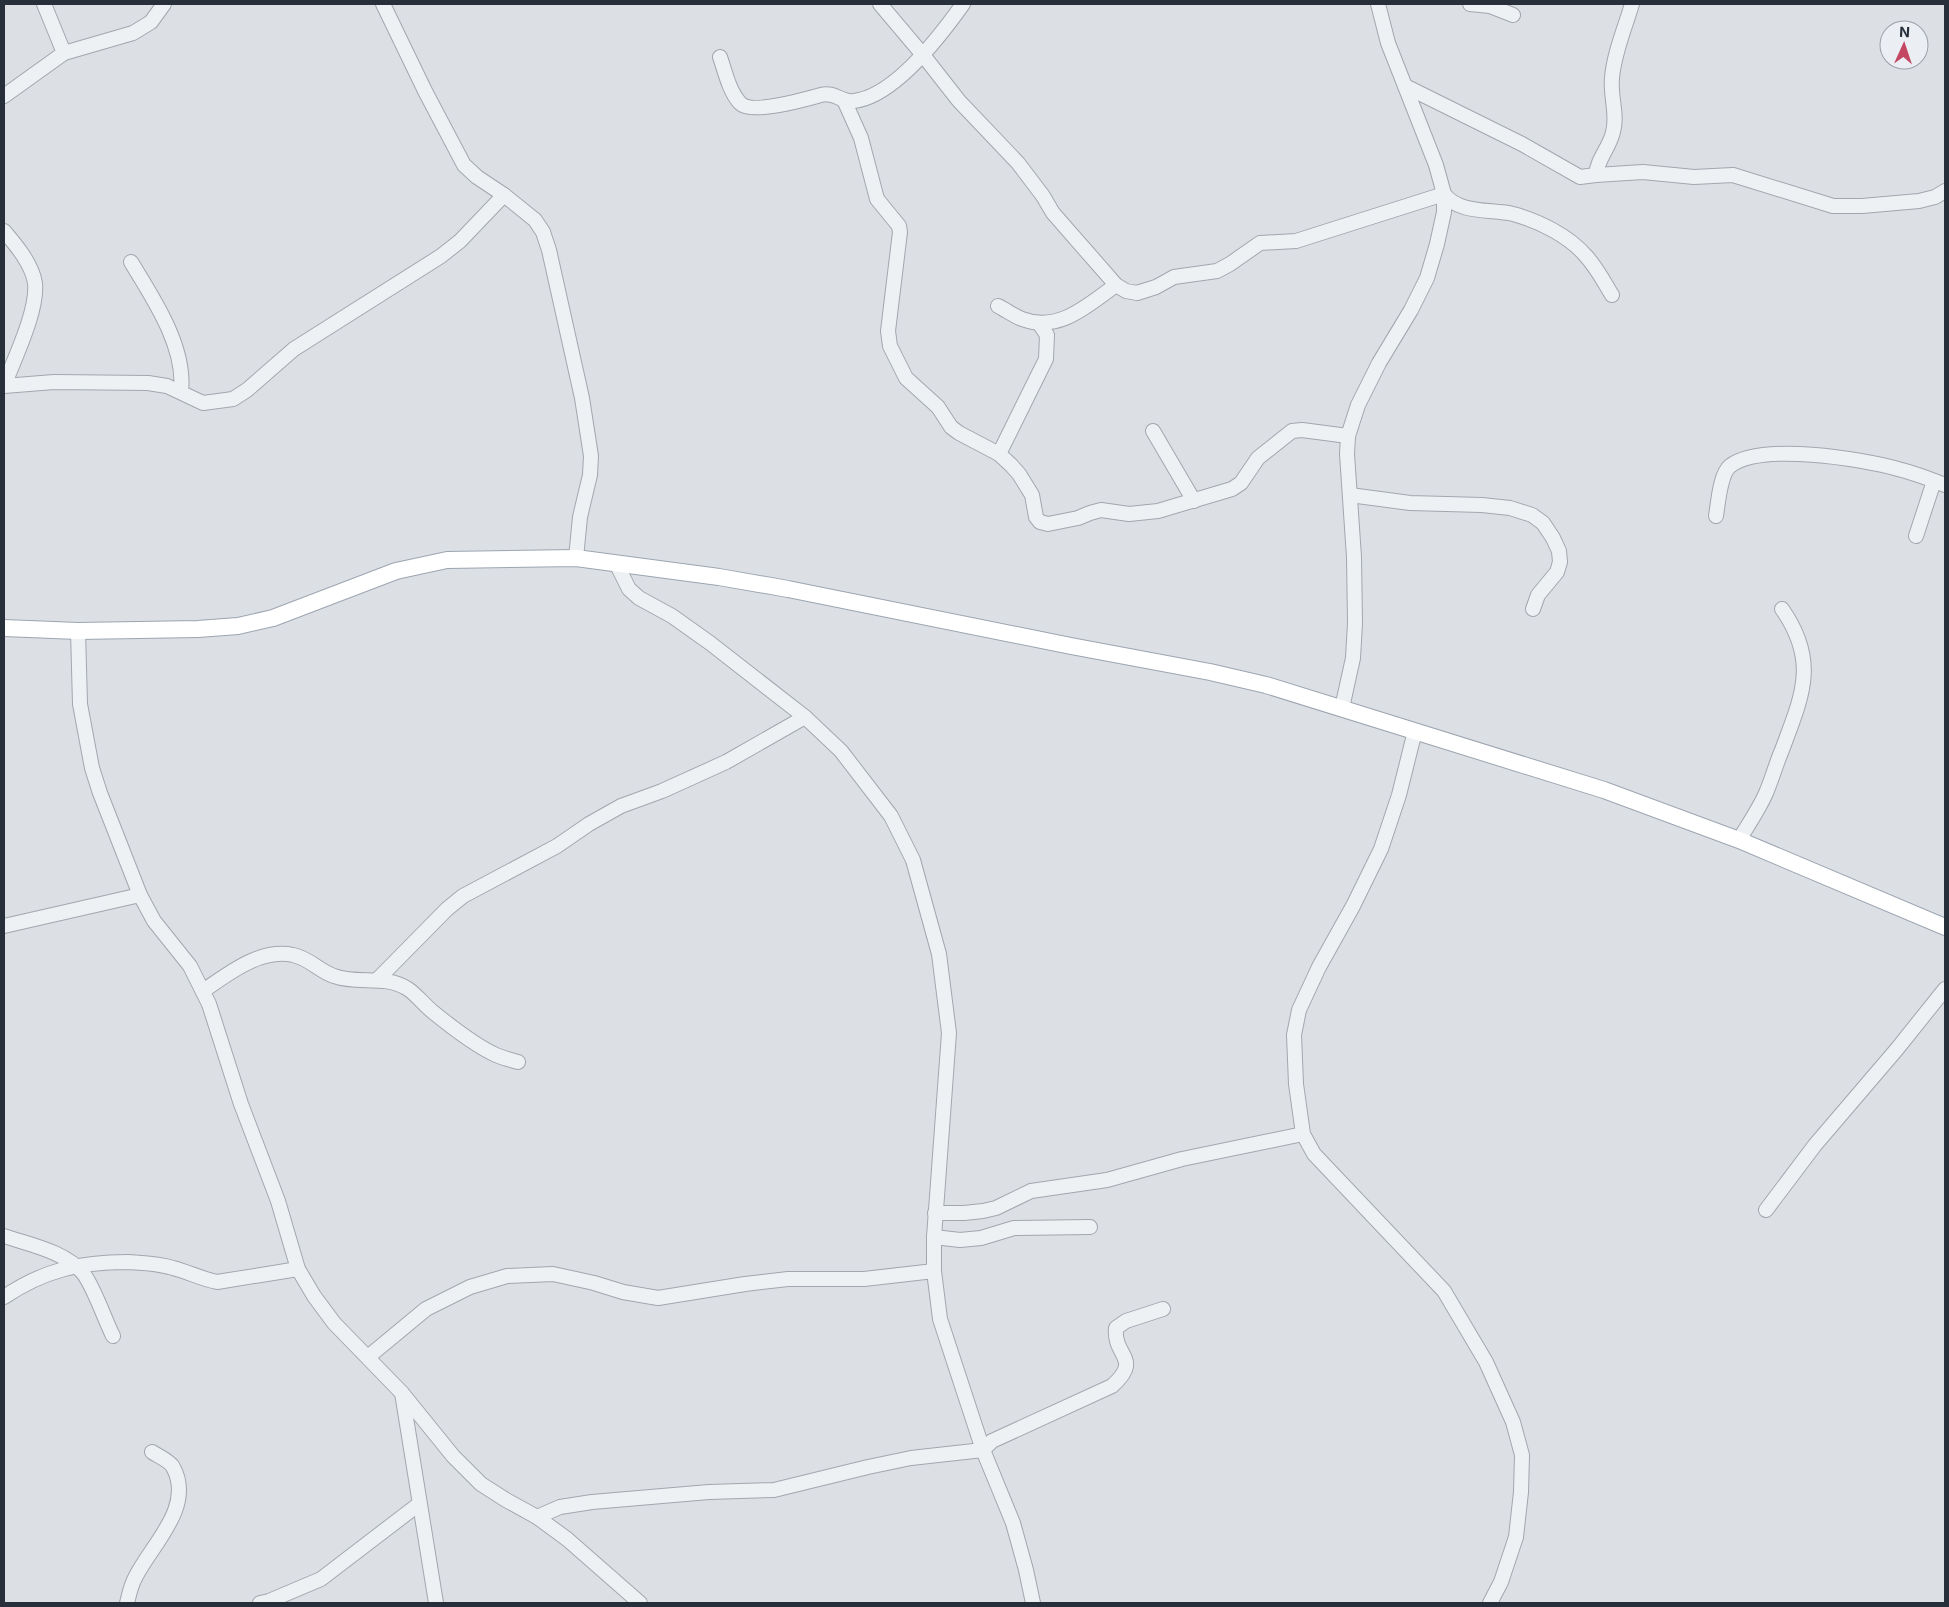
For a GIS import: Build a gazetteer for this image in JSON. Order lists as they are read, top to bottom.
{
  "north": "top"
}
